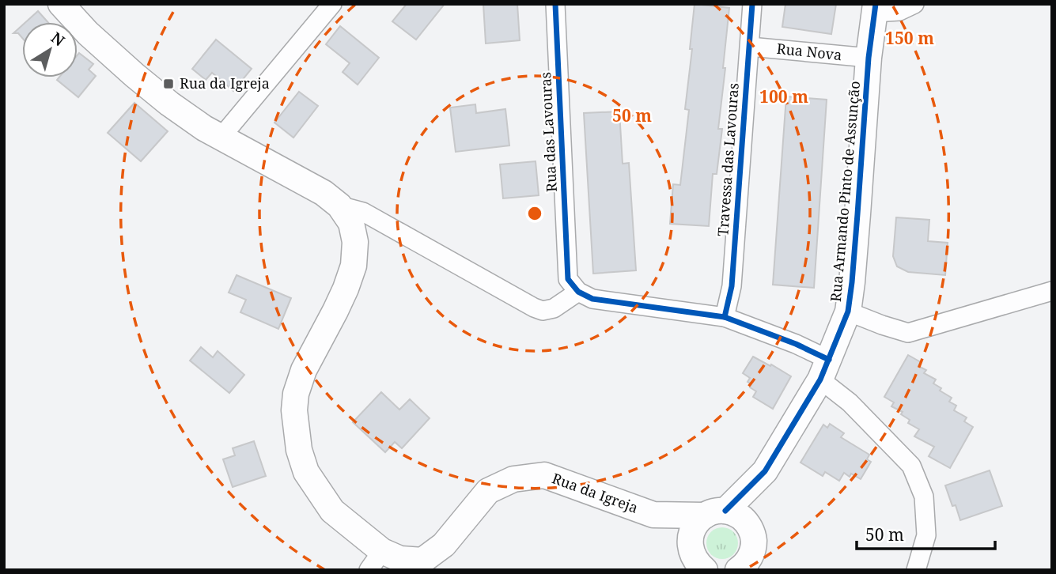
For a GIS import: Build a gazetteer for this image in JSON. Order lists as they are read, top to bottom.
{
  "streets": {
    "main road": ["Rua Armando Pinto de Assunção", "Rua da Igreja"],
    "street": ["Rua Nova", "Rua das Lavouras", "Travessa das Lavouras"]
  },
  "crossings": [
    ["Rua Nova", "Travessa das Lavouras"],
    ["Rua Nova", "Rua Armando Pinto de Assunção"],
    ["Rua Armando Pinto de Assunção", "Rua da Igreja"]
  ],
  "places": {
    "transit": ["Rua da Igreja"]
  },
  "scale_bar": "50 m",
  "north": "top right",
  "rings": ["150 m", "100 m", "50 m"]
}
